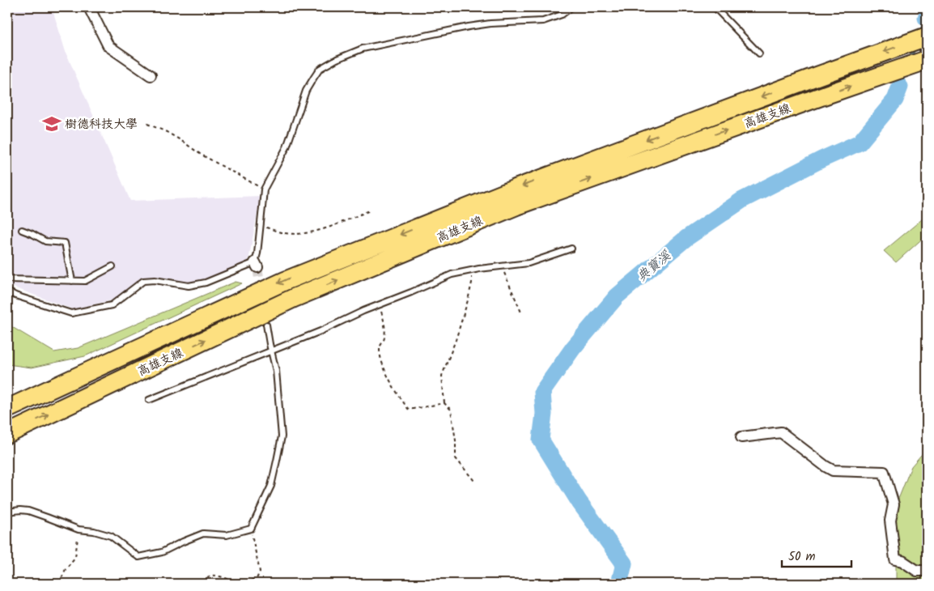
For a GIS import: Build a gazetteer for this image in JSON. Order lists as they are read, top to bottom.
{
  "streets": {
    "highway": ["高雄支線"]
  },
  "water": ["典寶溪"],
  "places": {
    "school or university": ["樹德科技大學"]
  },
  "scale_bar": "50 m"
}
